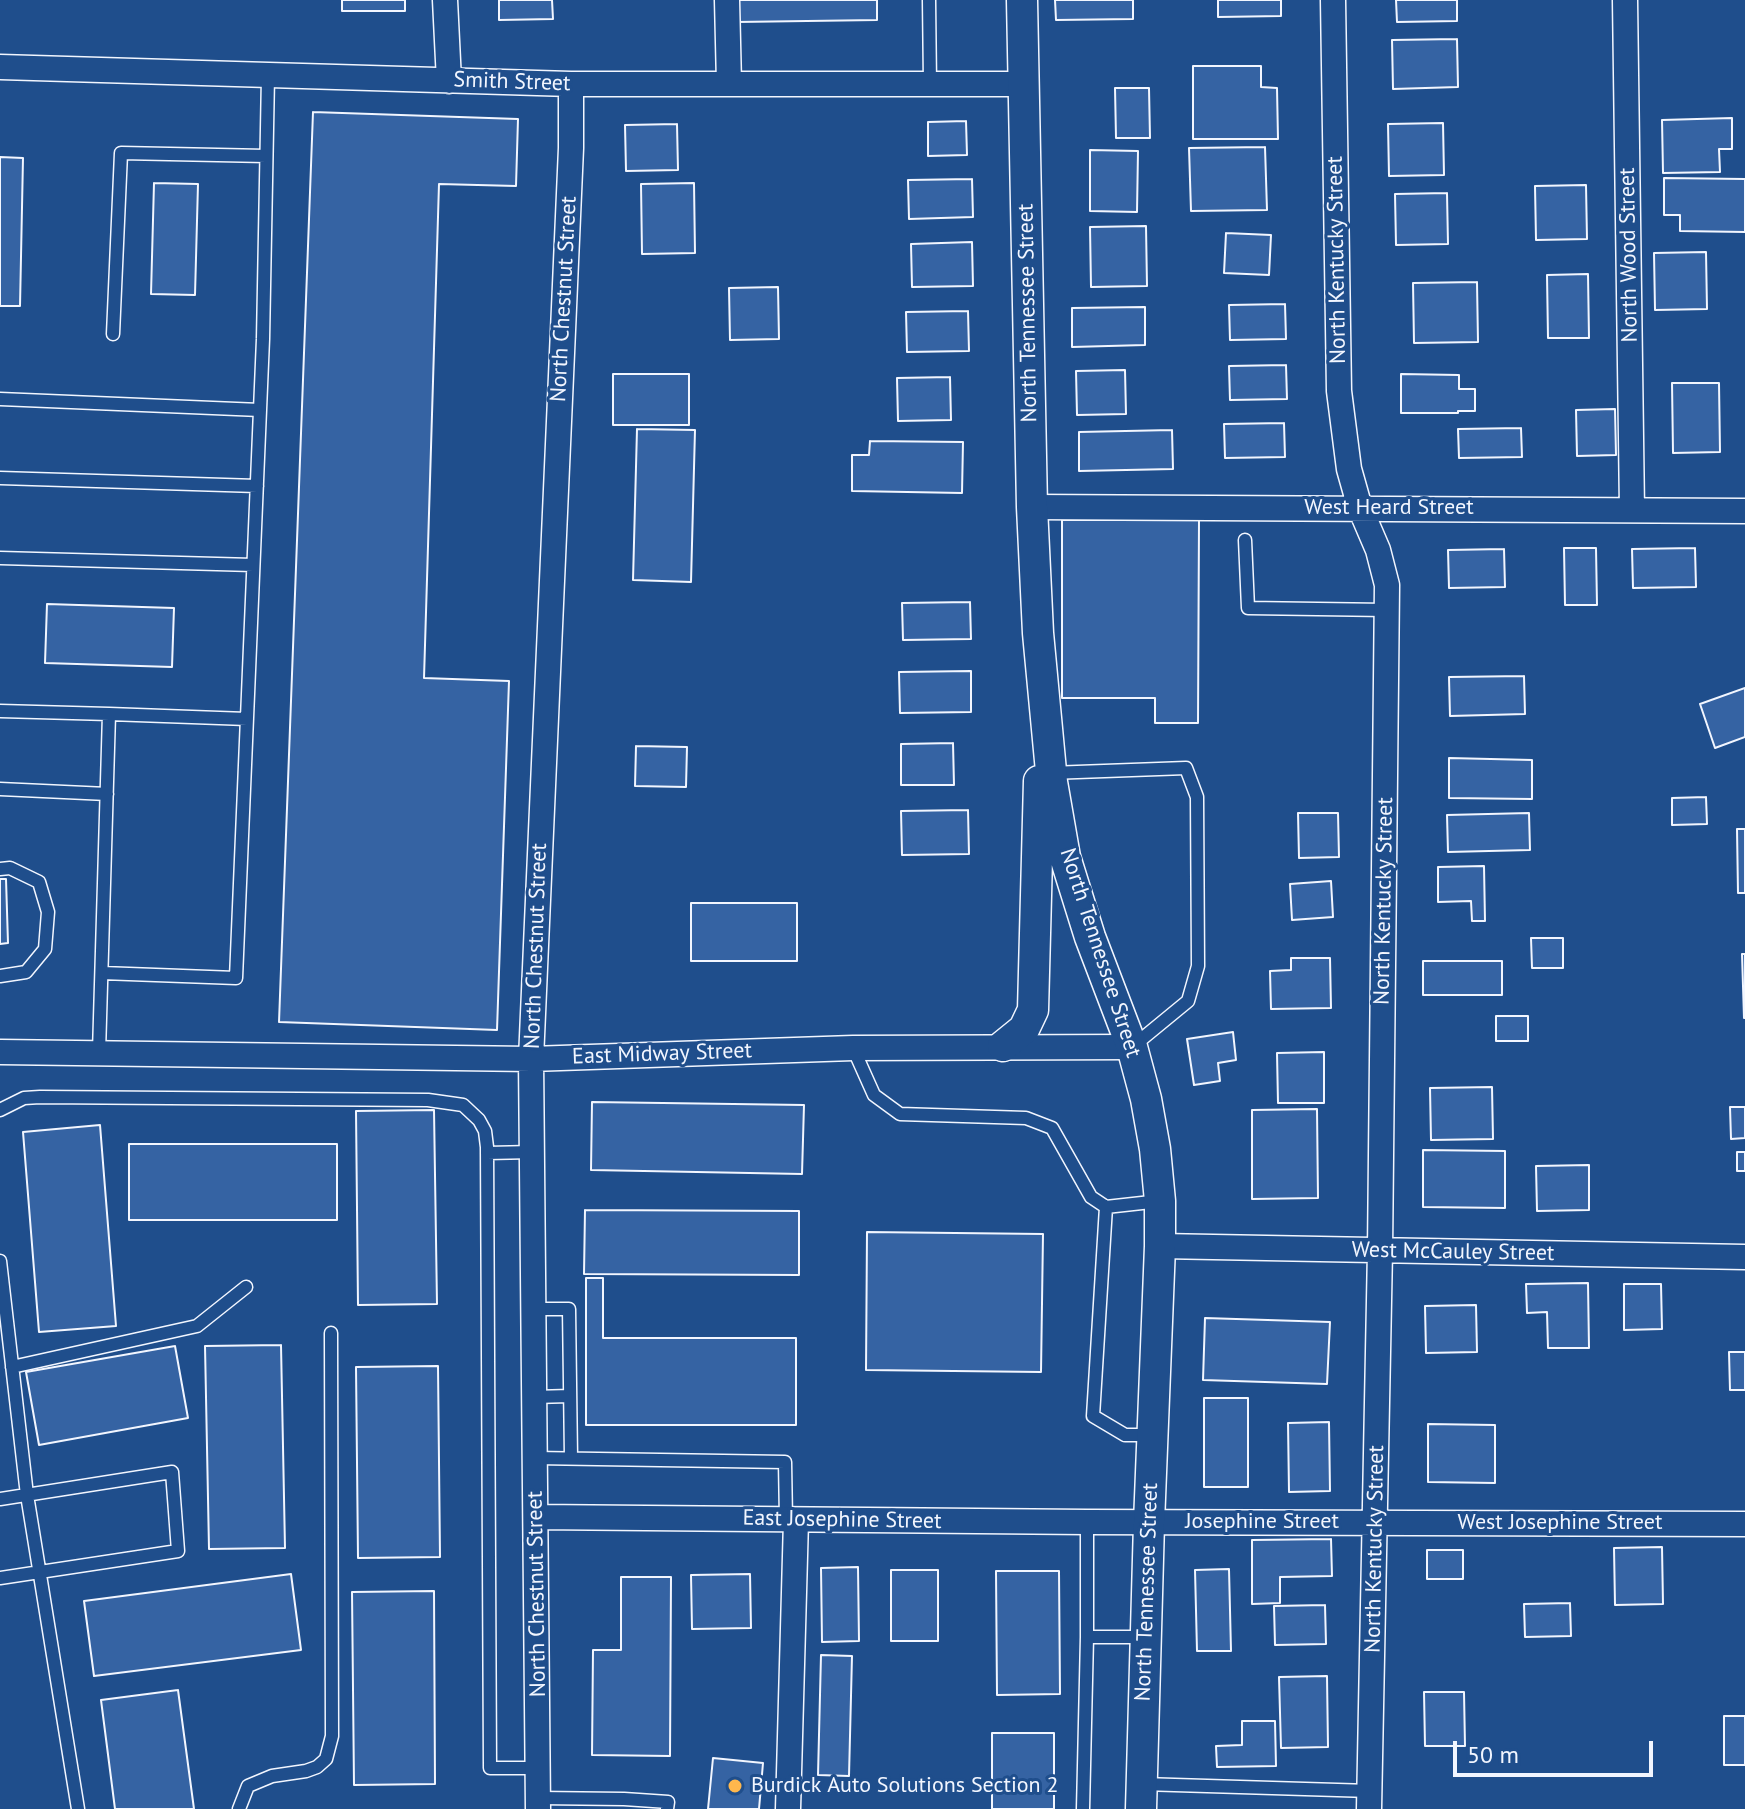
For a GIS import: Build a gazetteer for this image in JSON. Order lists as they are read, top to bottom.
{
  "streets": {
    "street": [
      "Smith Street",
      "North Wood Street",
      "North Kentucky Street",
      "North Chestnut Street",
      "North Tennessee Street",
      "West Heard Street",
      "East Midway Street",
      "West McCauley Street",
      "East Josephine Street",
      "Josephine Street",
      "West Josephine Street"
    ]
  },
  "crossings": [
    ["Smith Street", "North Chestnut Street"],
    ["Smith Street", "North Tennessee Street"],
    ["North Wood Street", "West Heard Street"],
    ["North Kentucky Street", "West Heard Street"],
    ["North Kentucky Street", "West McCauley Street"],
    ["North Kentucky Street", "Josephine Street"],
    ["North Kentucky Street", "West Josephine Street"],
    ["North Chestnut Street", "East Midway Street"],
    ["North Chestnut Street", "East Josephine Street"],
    ["North Tennessee Street", "West Heard Street"],
    ["North Tennessee Street", "East Midway Street"],
    ["North Tennessee Street", "West McCauley Street"],
    ["North Tennessee Street", "East Josephine Street"],
    ["North Tennessee Street", "Josephine Street"],
    ["East Josephine Street", "Josephine Street"],
    ["Josephine Street", "West Josephine Street"]
  ],
  "places": ["Burdick Auto Solutions Section 2"],
  "scale_bar": "50 m"
}
